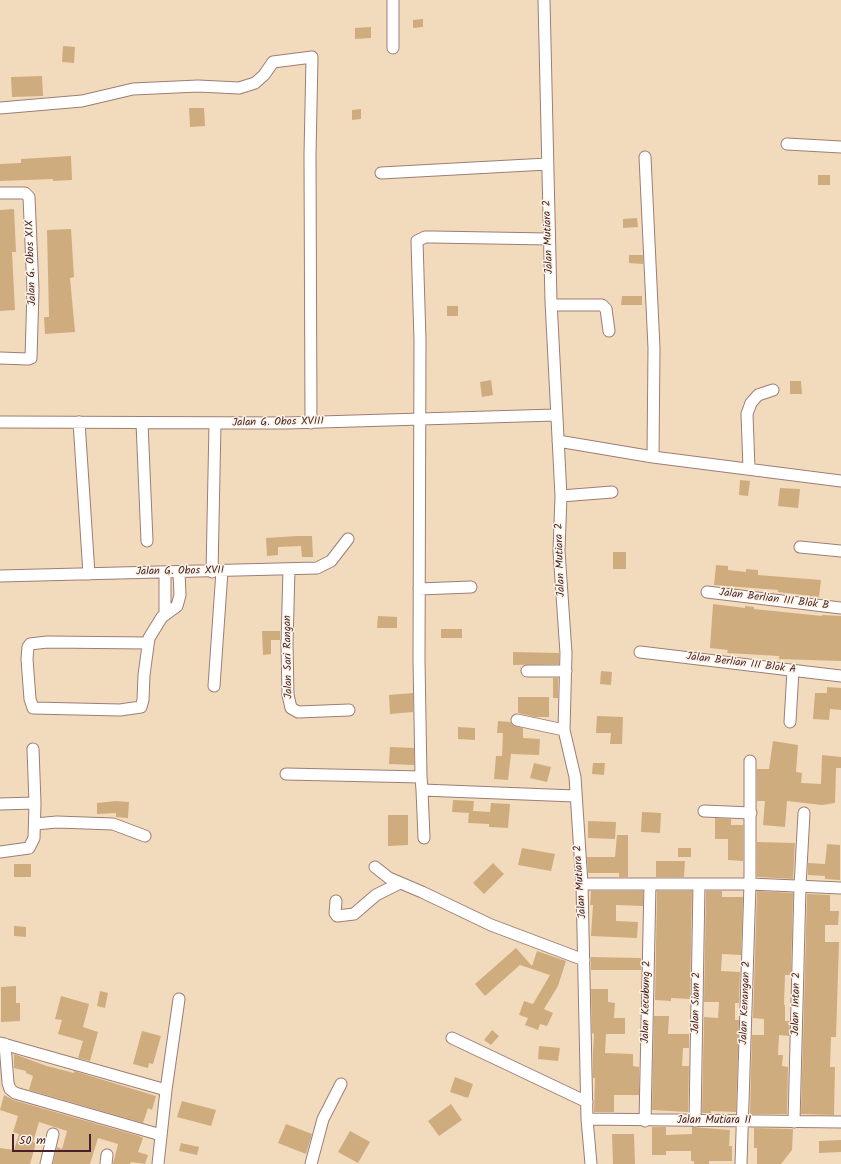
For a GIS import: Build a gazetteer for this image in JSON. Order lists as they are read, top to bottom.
{
  "streets": {
    "street": [
      "Jalan Mutiara 2",
      "Jalan G. Obos XIX",
      "Jalan G. Obos XVIII",
      "Jalan G. Obos XVII",
      "Jalan Berlian III Blok B",
      "Jalan Sari Rangan",
      "Jalan Berlian III Blok A",
      "Jalan Kecubung 2",
      "Jalan Siam 2",
      "Jalan Kenangan 2",
      "Jalan Intan 2",
      "Jalan Mutiara II"
    ]
  },
  "crossings": [
    ["Jalan Mutiara 2", "Jalan G. Obos XVIII"],
    ["Jalan Mutiara 2", "Jalan Mutiara II"],
    ["Jalan G. Obos XVII", "Jalan Sari Rangan"],
    ["Jalan Kecubung 2", "Jalan Mutiara II"],
    ["Jalan Siam 2", "Jalan Mutiara II"],
    ["Jalan Kenangan 2", "Jalan Mutiara II"],
    ["Jalan Intan 2", "Jalan Mutiara II"]
  ],
  "scale_bar": "50 m"
}
